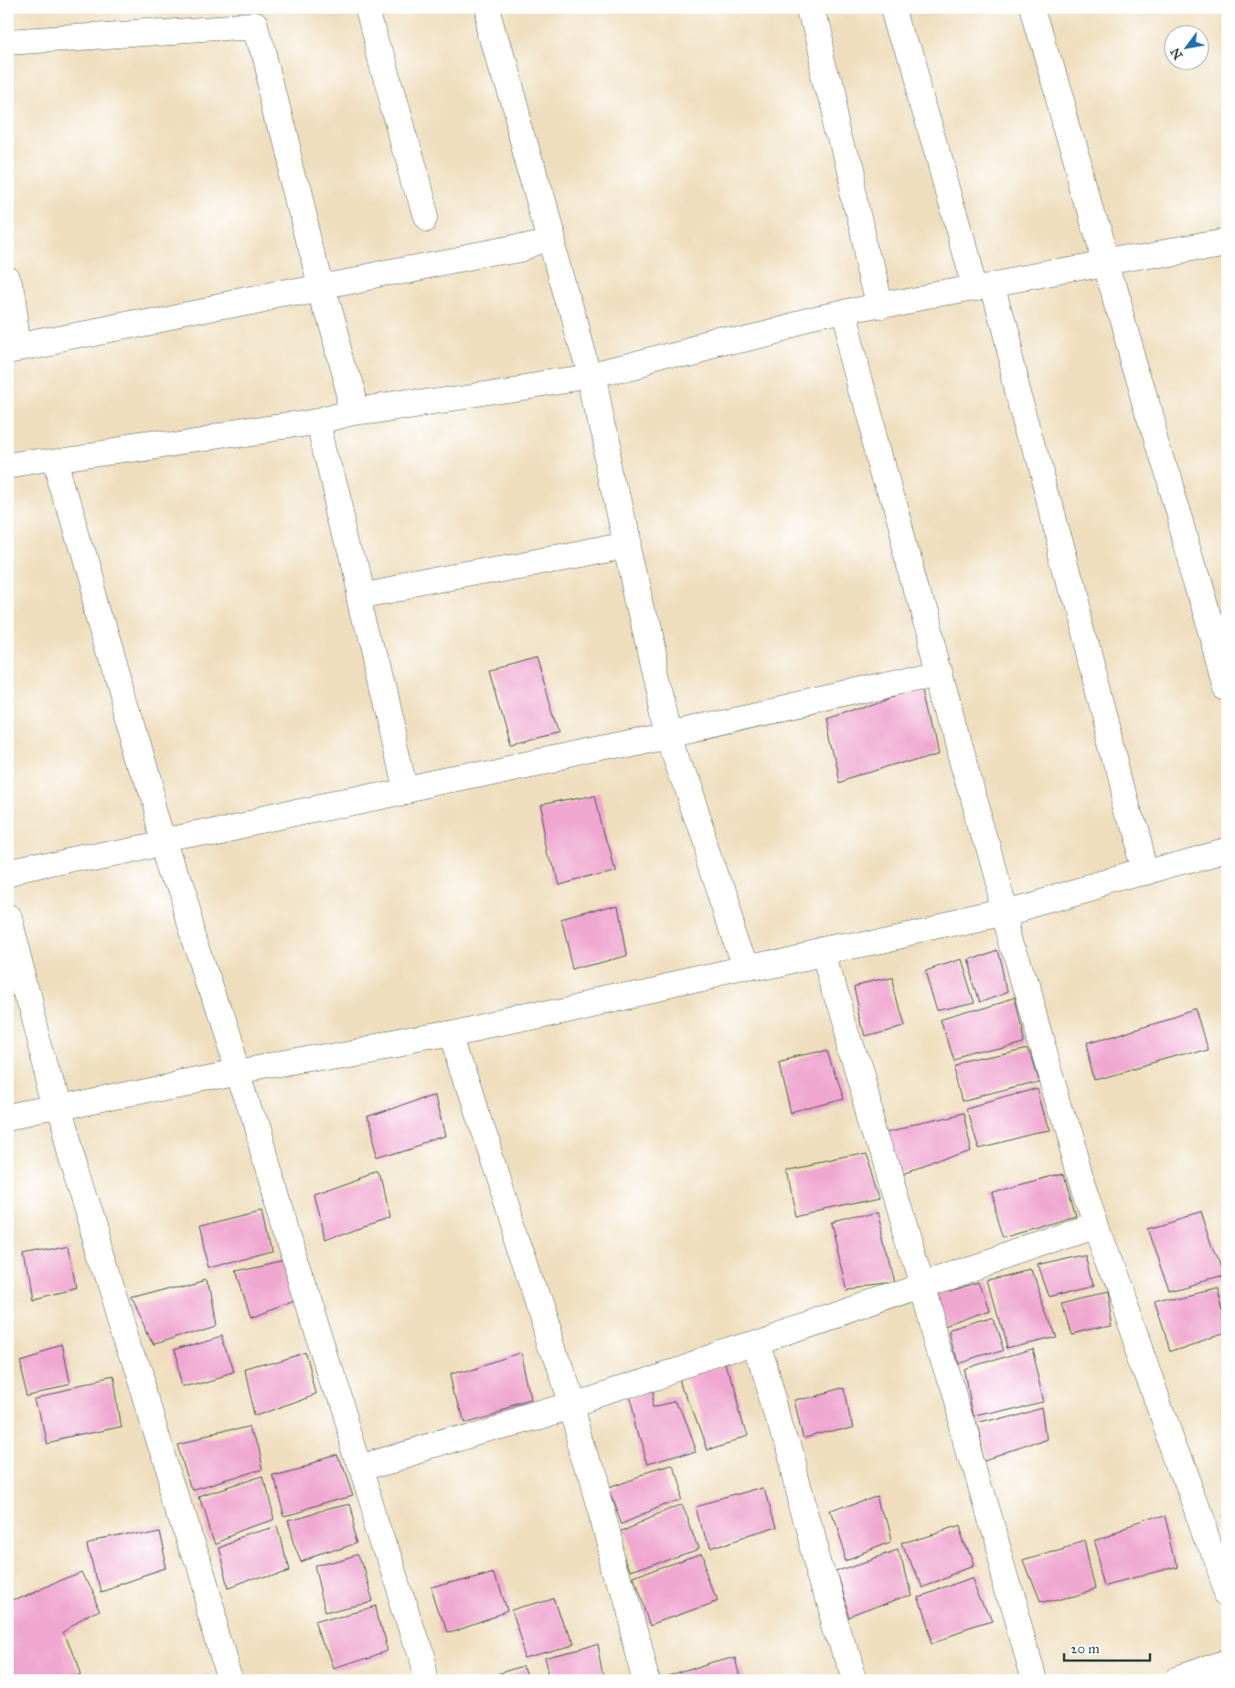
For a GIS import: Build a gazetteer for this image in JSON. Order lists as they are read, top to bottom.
{
  "scale_bar": "20 m",
  "north": "bottom left"
}
